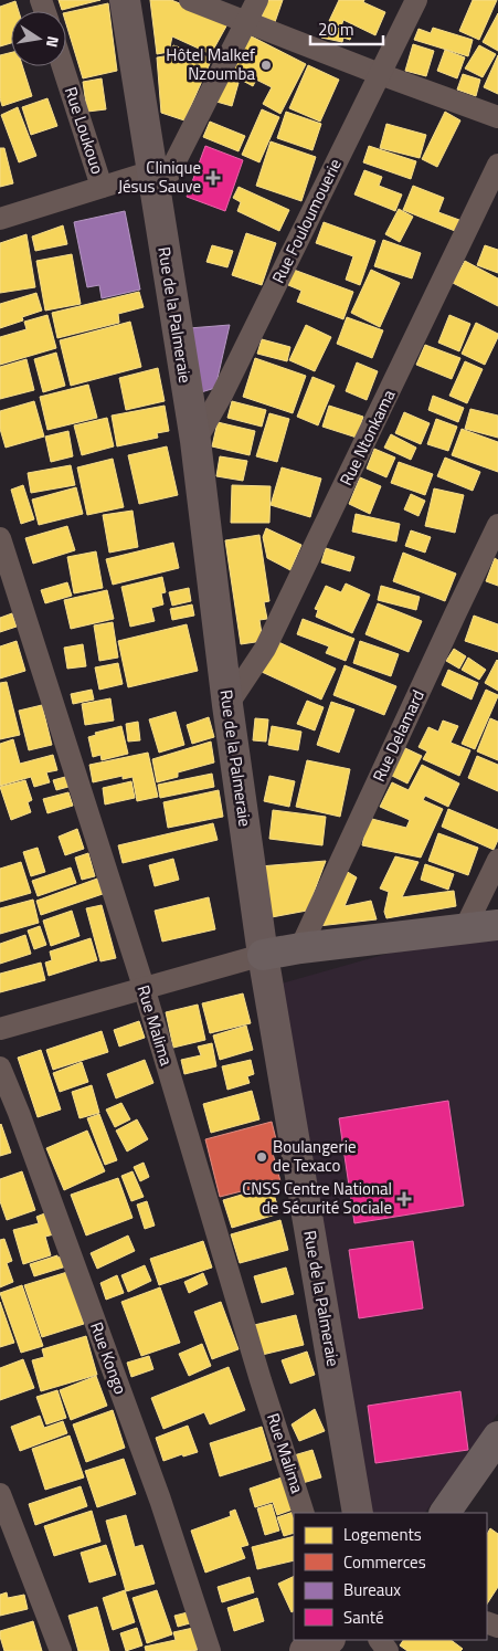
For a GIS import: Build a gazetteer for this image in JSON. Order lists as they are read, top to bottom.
{
  "streets": {
    "main road": ["Rue de la Palmeraie"],
    "street": [
      "Rue Loukouo",
      "Rue Fouloumouerie",
      "Rue Ntonkama",
      "Rue Delamard",
      "Rue Malima",
      "Rue Kongo"
    ]
  },
  "crossings": [
    ["Rue Fouloumouerie", "Rue de la Palmeraie"],
    ["Rue de la Palmeraie", "Rue Ntonkama"]
  ],
  "places": {
    "other": ["Hôtel Malkef Nzoumba", "Boulangerie de Texaco"],
    "health": ["Clinique Jésus Sauve", "CNSS Centre National de Sécurité Sociale"]
  },
  "legend": [
    "Logements",
    "Commerces",
    "Bureaux",
    "Santé"
  ],
  "scale_bar": "20 m",
  "north": "right"
}
